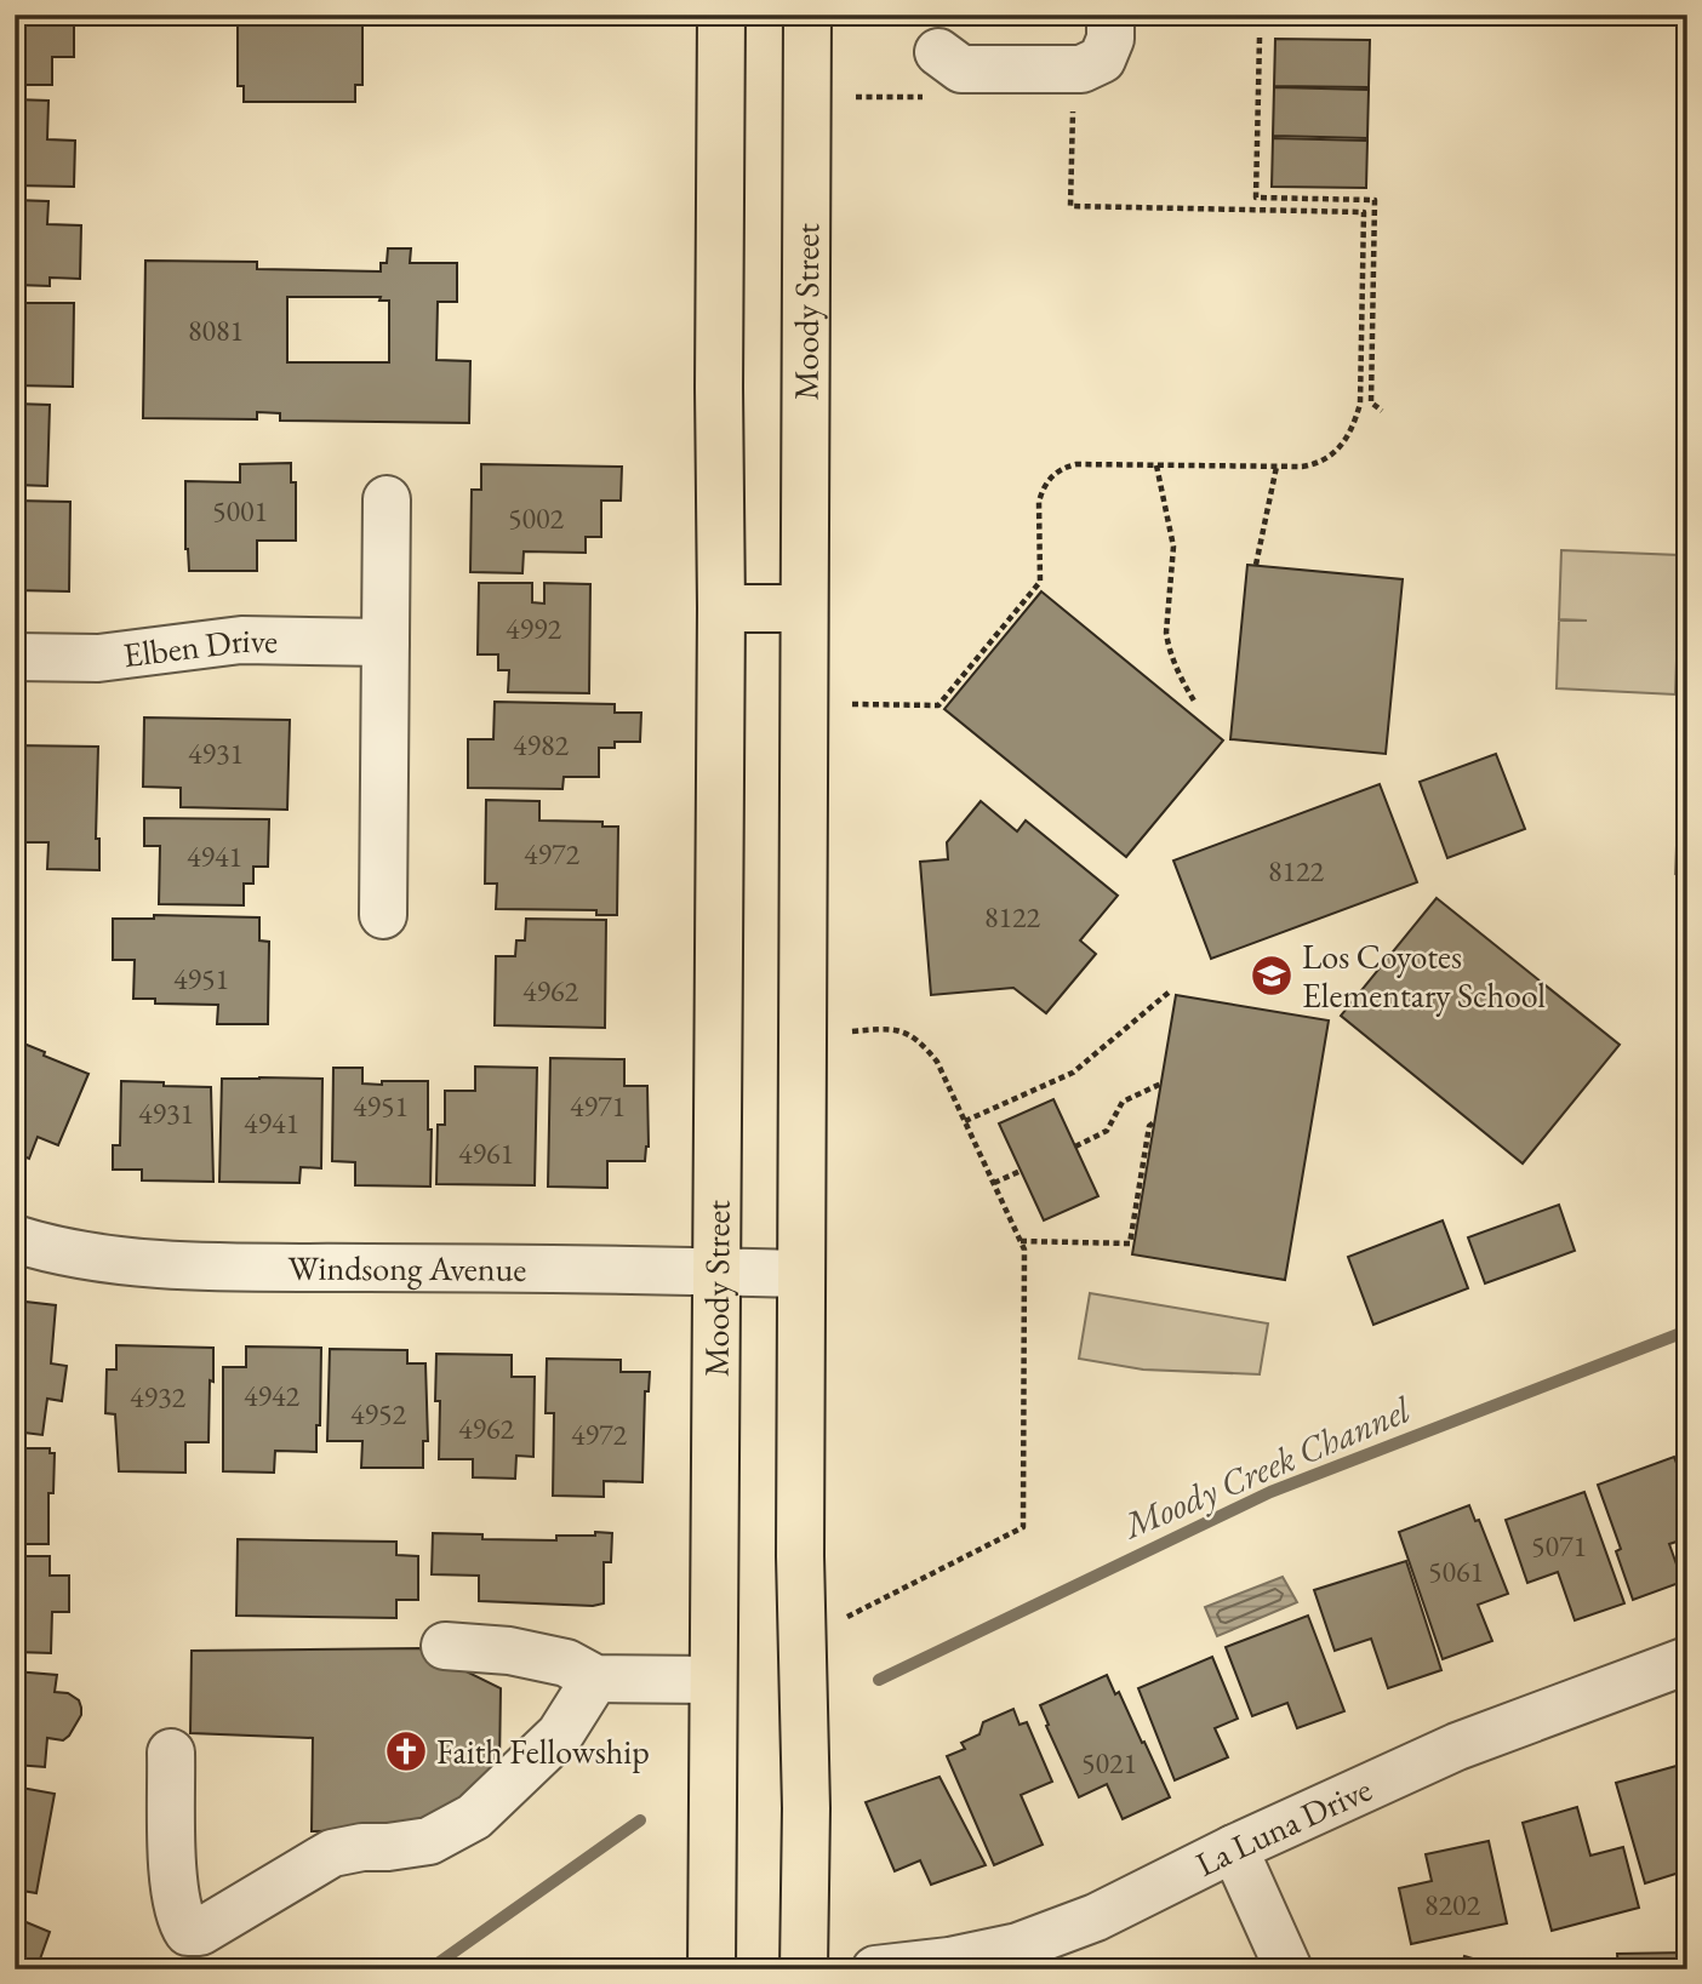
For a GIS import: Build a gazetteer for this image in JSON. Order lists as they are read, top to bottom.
{
  "streets": {
    "main road": ["Moody Street"],
    "street": ["Elben Drive", "Windsong Avenue", "La Luna Drive"]
  },
  "crossings": [
    ["Moody Street", "Windsong Avenue"]
  ],
  "water": ["Moody Creek Channel"],
  "places": {
    "school or university": ["Los Coyotes Elementary School"],
    "church": ["Faith Fellowship"]
  },
  "house_numbers": [
    "8081",
    "5001",
    "5002",
    "4992",
    "4982",
    "4931",
    "4972",
    "4941",
    "8122",
    "8122",
    "4951",
    "4962",
    "4951",
    "4971",
    "4931",
    "4941",
    "4961",
    "4942",
    "4932",
    "4952",
    "4962",
    "4972",
    "5071",
    "5061",
    "5021",
    "8202"
  ]
}
